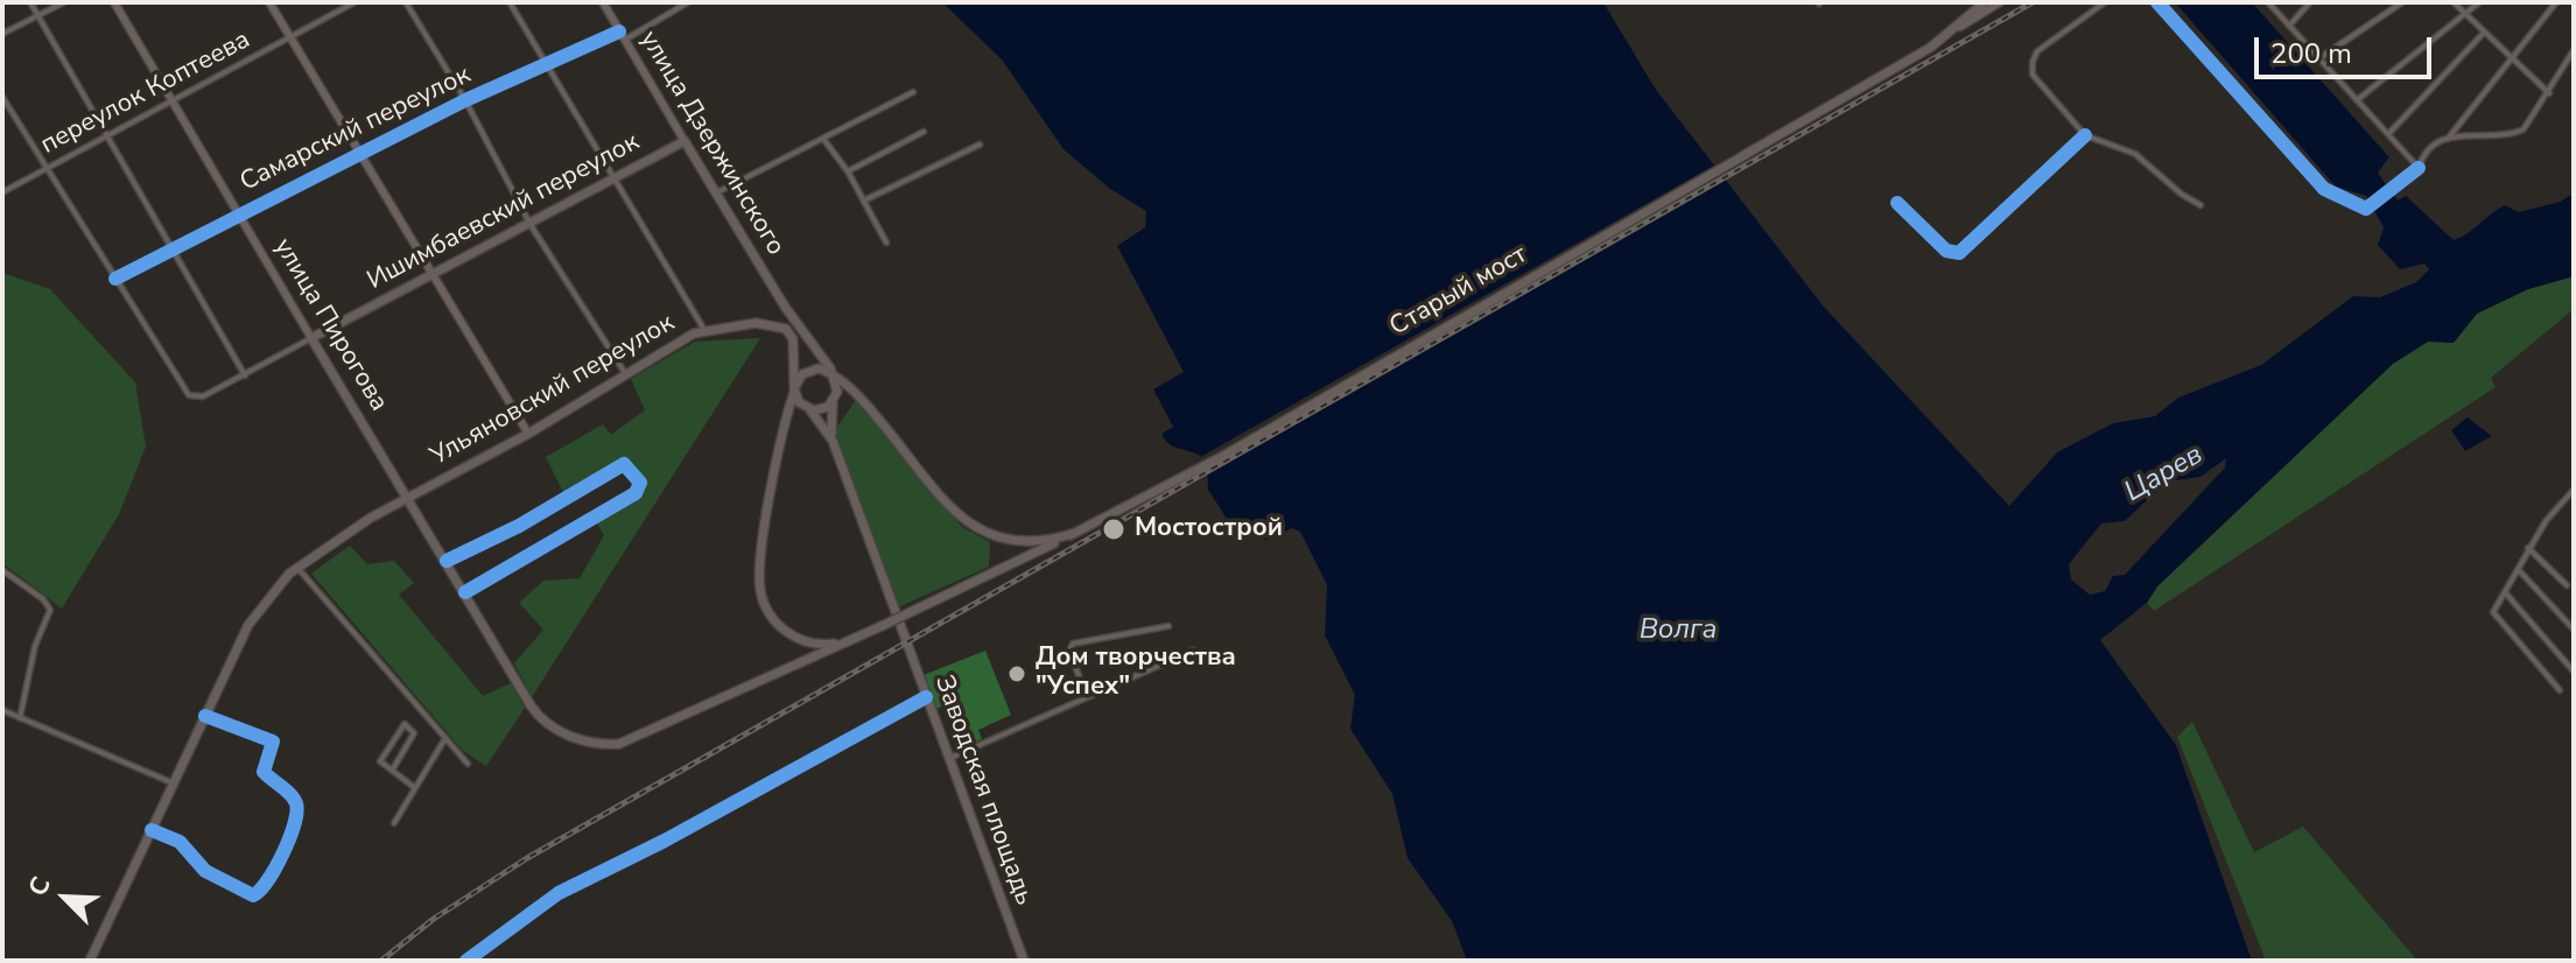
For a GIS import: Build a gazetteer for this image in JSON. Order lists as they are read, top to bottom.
{
  "streets": {
    "main road": [
      "улица Дзержинского",
      "Ишимбаевский переулок",
      "Старый мост",
      "улица Пирогова",
      "Ульяновский переулок",
      "Заводская площадь"
    ],
    "street": ["переулок Коптеева", "Самарский переулок"]
  },
  "crossings": [
    ["переулок Коптеева", "улица Пирогова"],
    ["Самарский переулок", "улица Дзержинского"],
    ["Самарский переулок", "Ишимбаевский переулок"],
    ["Самарский переулок", "улица Пирогова"],
    ["улица Дзержинского", "Ишимбаевский переулок"],
    ["улица Дзержинского", "Старый мост"],
    ["Ишимбаевский переулок", "улица Пирогова"],
    ["улица Пирогова", "Ульяновский переулок"]
  ],
  "water": ["Царев", "Волга"],
  "places": ["Мостострой", "Дом творчества \"Успех\""],
  "scale_bar": "200 m",
  "north": "top left"
}
